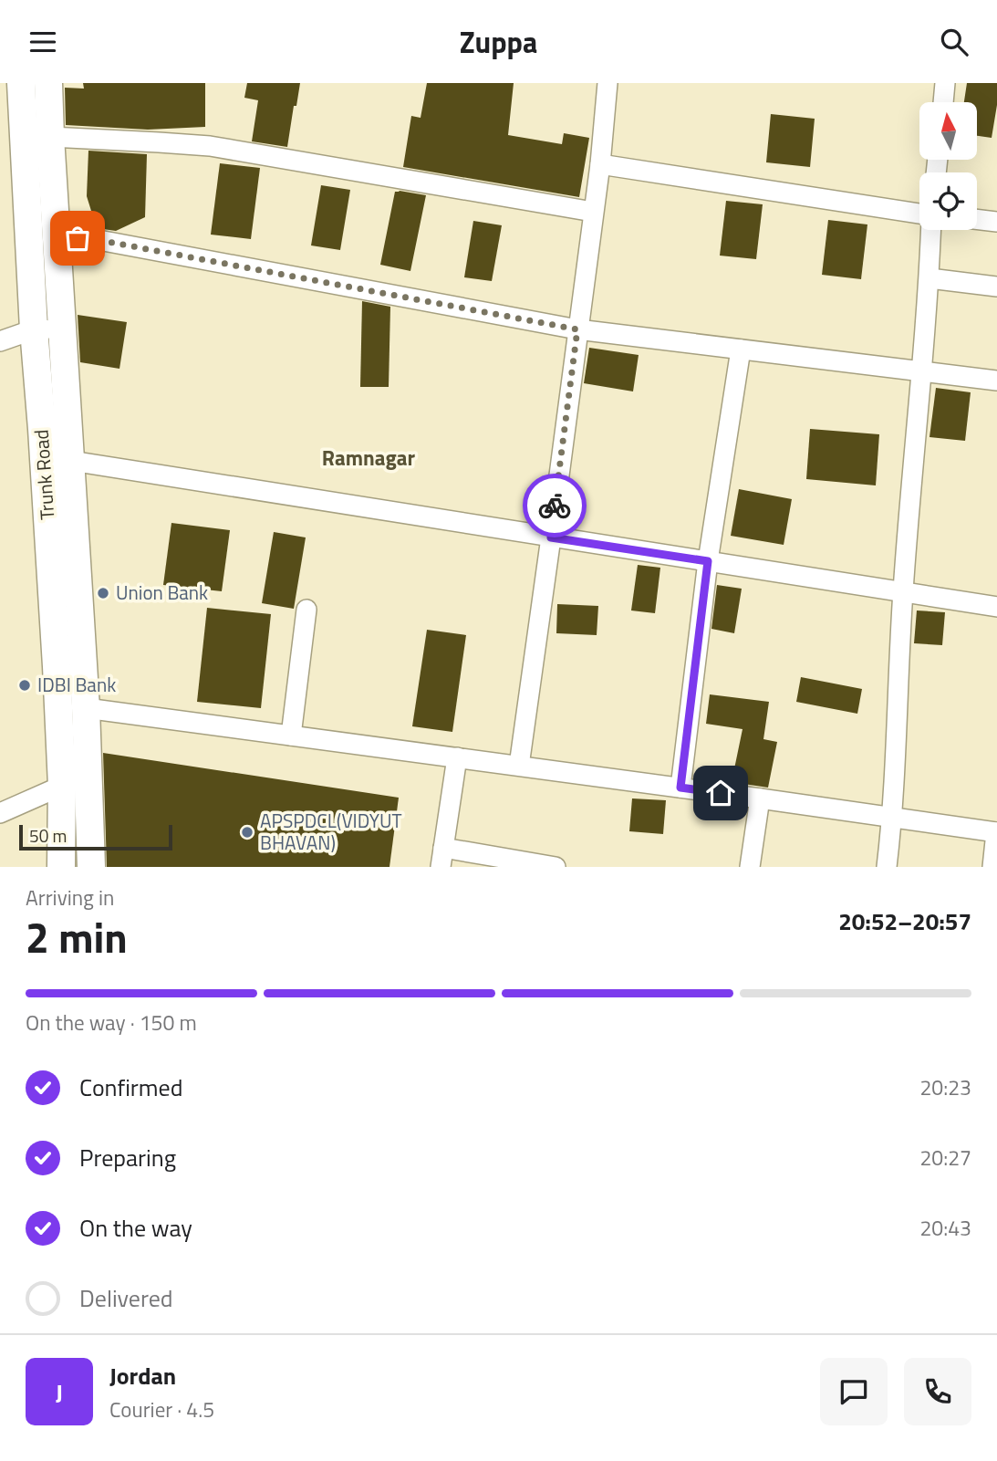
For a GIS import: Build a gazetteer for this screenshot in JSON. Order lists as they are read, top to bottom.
{
  "streets": {
    "main road": ["Trunk Road"]
  },
  "districts": ["Ramnagar"],
  "places": ["Union Bank", "IDBI Bank", "APSPDCL(VIDYUT BHAVAN)"],
  "scale_bar": "50 m",
  "north": "top",
  "page": {
    "header": "Zuppa",
    "scale": "50 m",
    "heading": ["2 min", "Arriving in", "20:52–20:57"],
    "panel": ["Jordan", "Courier · 4.5"],
    "bar": "On the way · 150 m",
    "list": [
      ["Confirmed", "20:23"],
      ["Preparing", "20:27"],
      ["On the way", "20:43"],
      "Delivered"
    ],
    "round": "J"
  }
}
